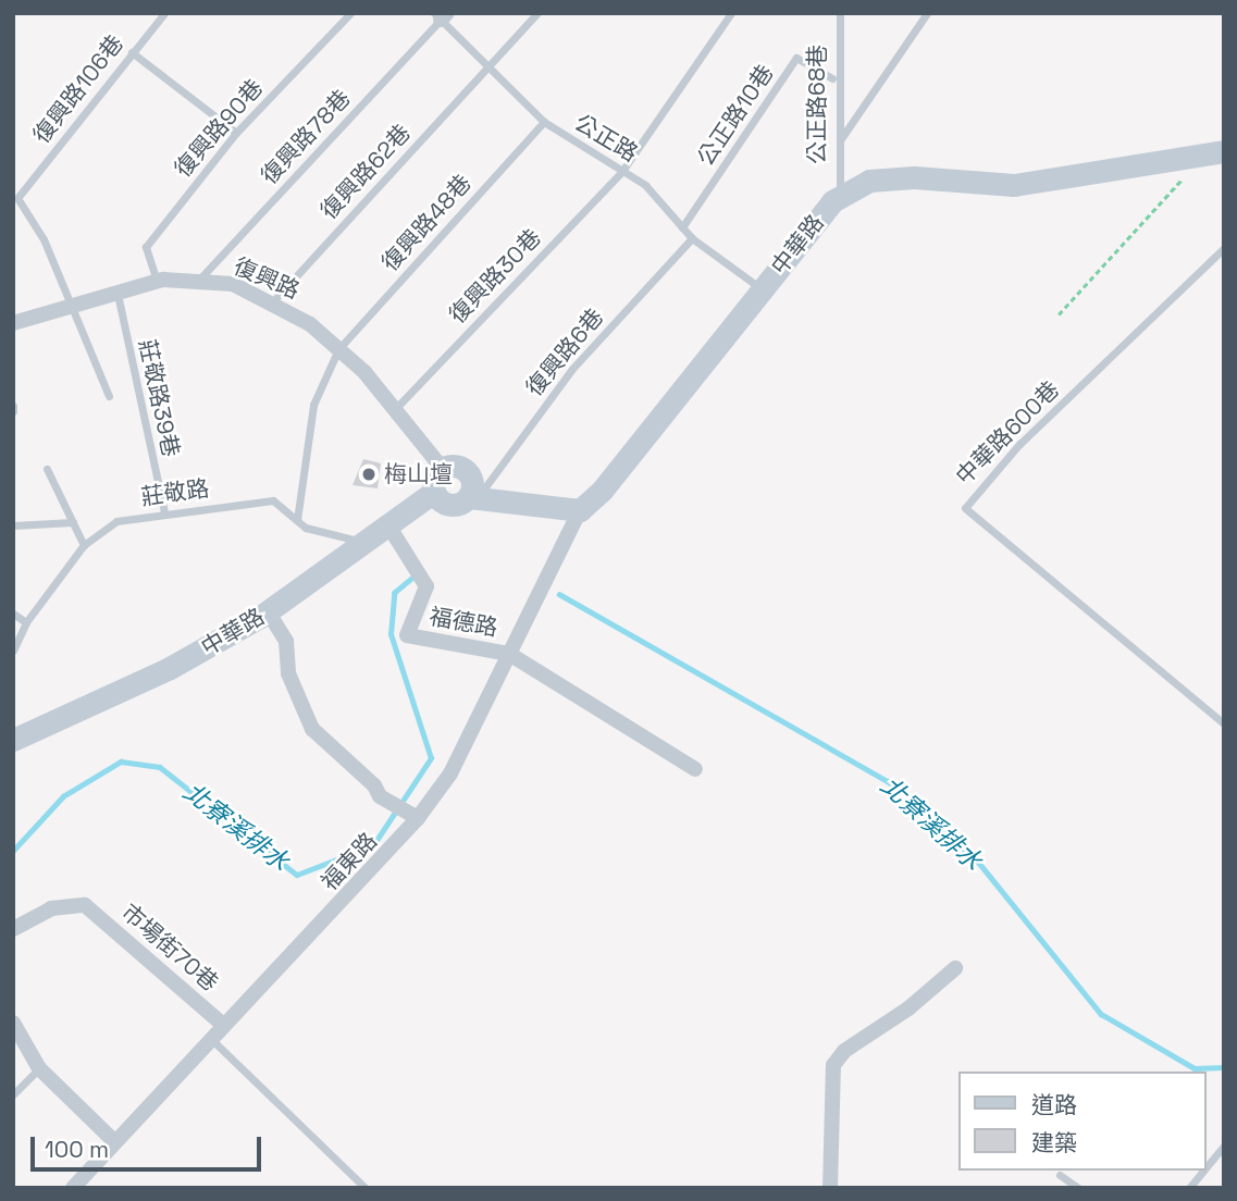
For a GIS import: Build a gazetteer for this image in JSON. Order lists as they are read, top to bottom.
{
  "streets": {
    "street": [
      "中華路",
      "復興路",
      "福德路",
      "福東路",
      "市場街70巷"
    ],
    "lane": [
      "復興路106巷",
      "公正路68巷",
      "公正路10巷",
      "復興路90巷",
      "復興路78巷",
      "公正路",
      "復興路62巷",
      "復興路48巷",
      "復興路30巷",
      "復興路6巷",
      "莊敬路39巷",
      "中華路600巷",
      "莊敬路"
    ]
  },
  "crossings": [
    ["復興路106巷", "復興路"],
    ["公正路68巷", "中華路"],
    ["公正路10巷", "公正路"],
    ["復興路90巷", "復興路"],
    ["復興路78巷", "公正路"],
    ["復興路78巷", "復興路"],
    ["公正路", "復興路62巷"],
    ["公正路", "復興路48巷"],
    ["公正路", "中華路"],
    ["公正路", "復興路30巷"],
    ["公正路", "復興路6巷"],
    ["復興路62巷", "復興路"],
    ["復興路48巷", "復興路"],
    ["復興路48巷", "莊敬路"],
    ["中華路", "復興路"],
    ["中華路", "復興路6巷"],
    ["中華路", "莊敬路"],
    ["中華路", "福德路"],
    ["中華路", "福東路"],
    ["復興路30巷", "復興路"],
    ["復興路", "復興路6巷"],
    ["復興路", "莊敬路39巷"],
    ["莊敬路39巷", "莊敬路"],
    ["福德路", "福東路"],
    ["福東路", "市場街70巷"]
  ],
  "water": ["北寮溪排水"],
  "places": ["梅山壇"],
  "legend": ["道路", "建築"],
  "scale_bar": "100 m"
}
